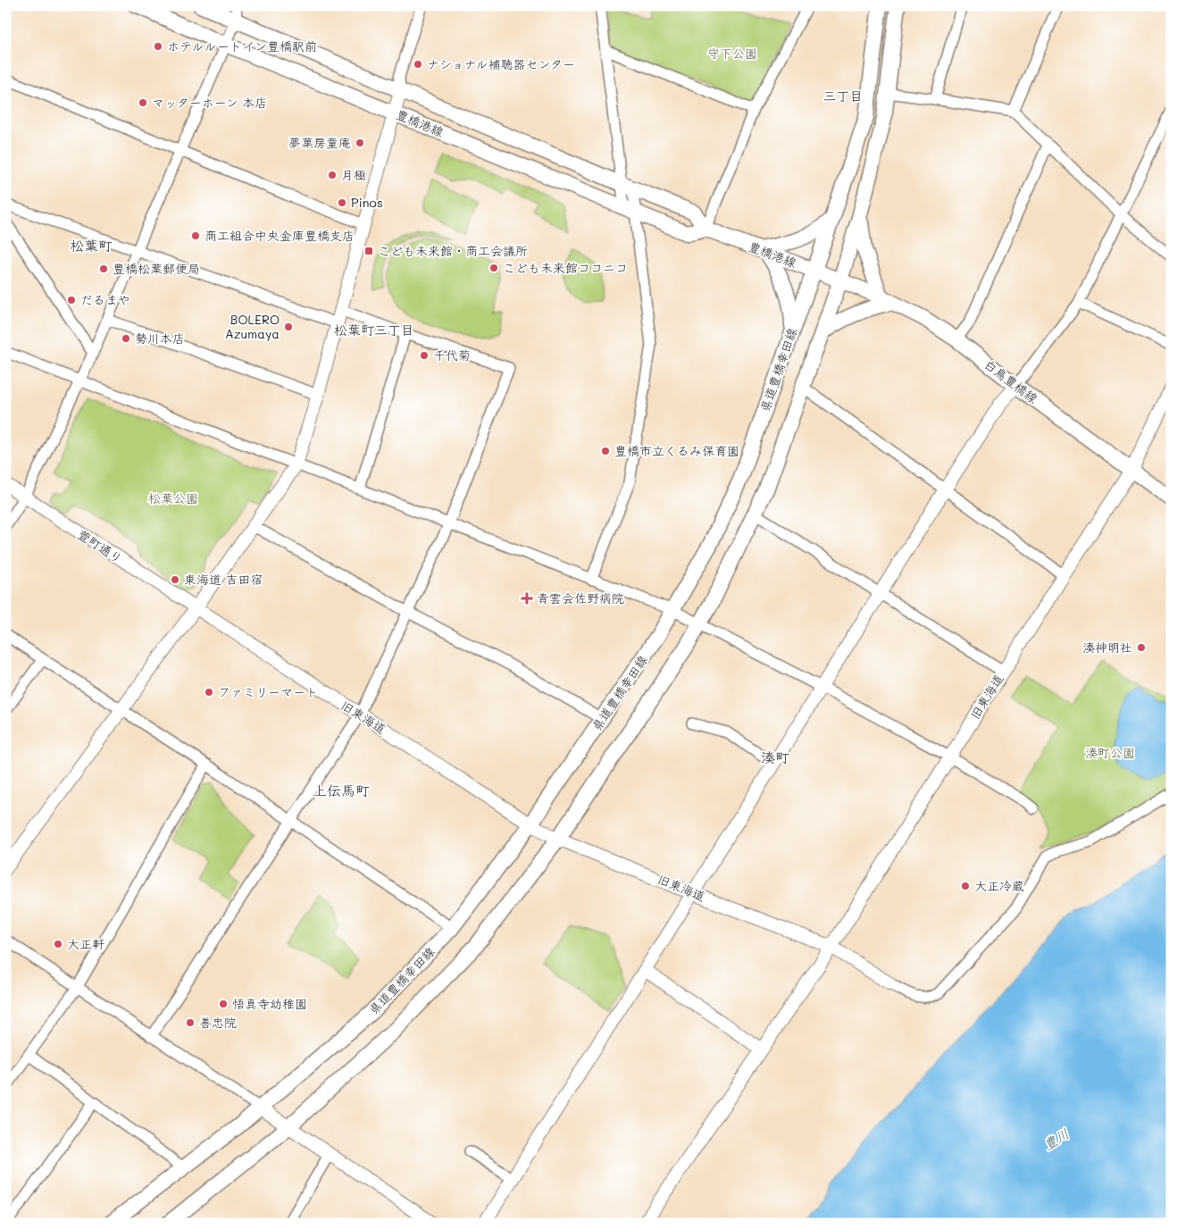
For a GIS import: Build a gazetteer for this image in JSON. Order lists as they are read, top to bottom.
{
  "streets": {
    "main road": ["豊橋港線", "県道豊橋幸田線", "白鳥豊橋線"],
    "street": ["萱町通り", "旧東海道"]
  },
  "crossings": [
    ["豊橋港線", "県道豊橋幸田線"],
    ["豊橋港線", "白鳥豊橋線"],
    ["県道豊橋幸田線", "旧東海道"],
    ["白鳥豊橋線", "旧東海道"],
    ["萱町通り", "旧東海道"]
  ],
  "districts": [
    "三丁目",
    "松葉町",
    "松葉町三丁目",
    "湊町",
    "上伝馬町"
  ],
  "water": ["豊川"],
  "parks": ["守下公園", "松葉公園", "湊町公園"],
  "places": {
    "other": [
      "ホテルルートイン豊橋駅前",
      "ナショナル補聴器センター",
      "マッターホーン 本店",
      "夢菓房童庵",
      "月極",
      "Pinos",
      "商工組合中央金庫豊橋支店",
      "こども未来館ココニコ",
      "豊橋松葉郵便局",
      "だるまや",
      "BOLERO Azumaya",
      "勢川本店",
      "千代菊",
      "豊橋市立くるみ保育園",
      "東海道 吉田宿",
      "湊神明社",
      "ファミリーマート",
      "大正冷蔵",
      "大正軒",
      "悟真寺幼稚園",
      "善忠院"
    ],
    "transit": ["こども未来館・商工会議所"],
    "health": ["青雲会佐野病院"]
  }
}
